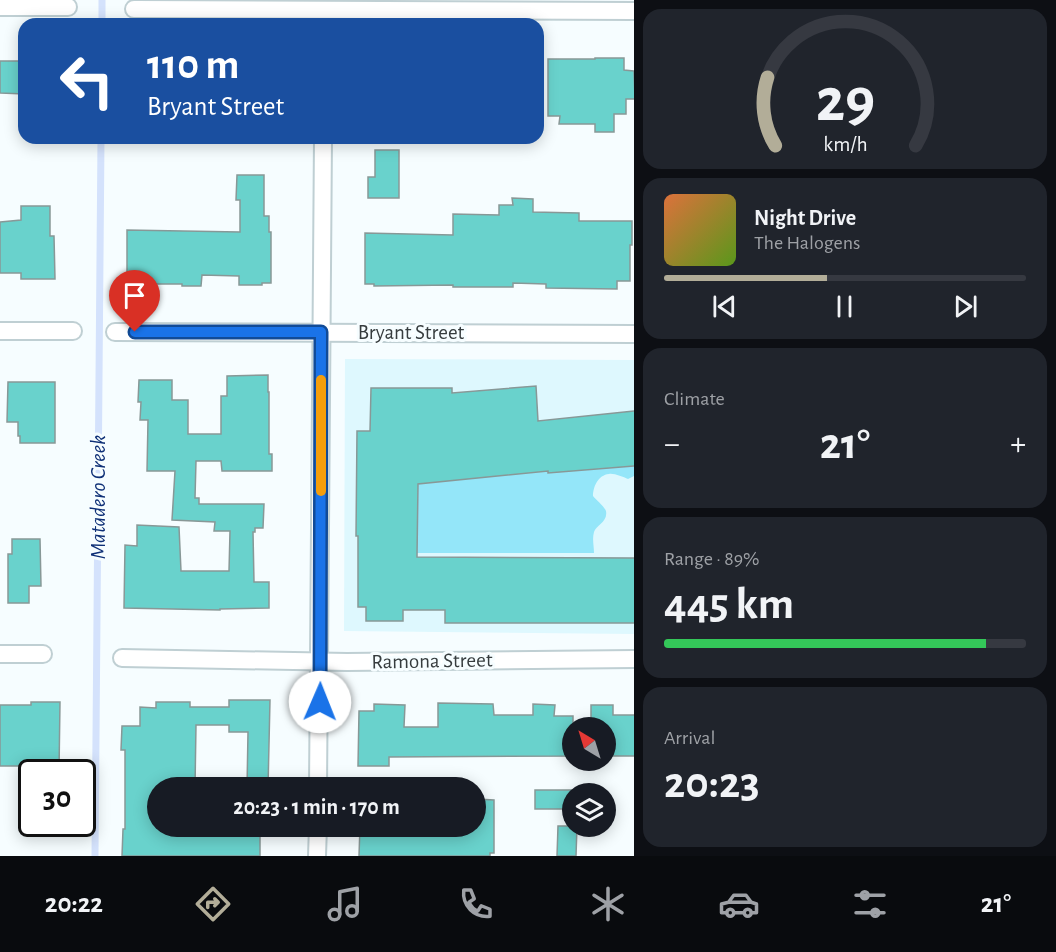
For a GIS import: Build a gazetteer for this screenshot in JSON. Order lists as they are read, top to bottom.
{
  "streets": {
    "street": ["Bryant Street", "Ramona Street"]
  },
  "water": ["Matadero Creek"],
  "north": "top left",
  "page": {
    "turn": ["110 m", "Bryant Street"],
    "song": ["Night Drive", "The Halogens"],
    "tile": [
      "Climate",
      ["Range · 89%", "445 km"],
      ["Arrival", "20:23"]
    ],
    "heat": ["−", "21°", "+"],
    "limit": "30",
    "trip": "20:23 · 1 min · 170 m",
    "tabs": ["20:22", "21°"],
    "gauge": ["29", "km/h"]
  }
}
